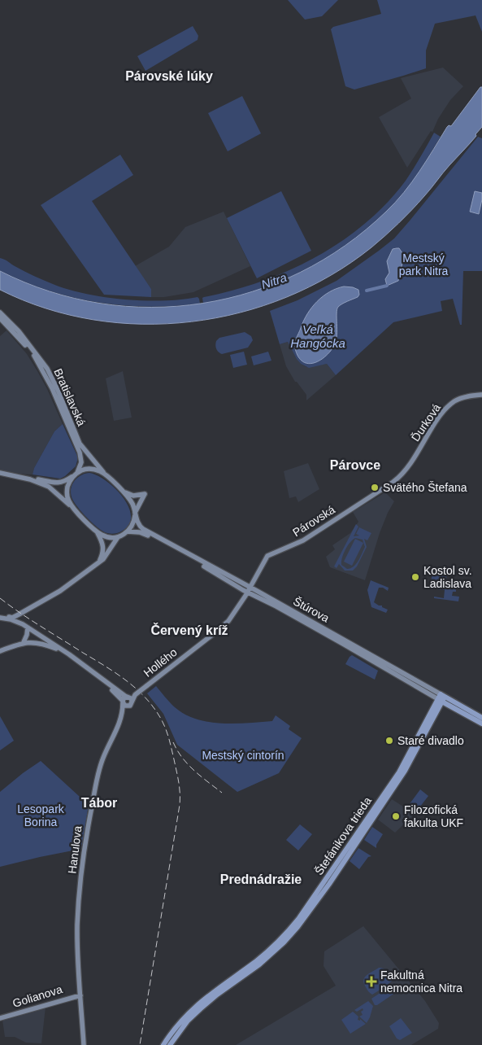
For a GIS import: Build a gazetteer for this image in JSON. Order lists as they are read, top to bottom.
{
  "streets": {
    "main road": [
      "Bratislavská",
      "Ďurková",
      "Párovská",
      "Štúrova",
      "Hollého",
      "Štefánikova trieda",
      "Hanulova",
      "Golianova"
    ]
  },
  "crossings": [
    ["Bratislavská", "Štúrova"],
    ["Ďurková", "Párovská"],
    ["Párovská", "Štúrova"],
    ["Párovská", "Hollého"],
    ["Štúrova", "Hollého"],
    ["Štúrova", "Štefánikova trieda"],
    ["Hollého", "Hanulova"],
    ["Hanulova", "Golianova"]
  ],
  "districts": [
    "Párovské lúky",
    "Párovce",
    "Červený kríž",
    "Tábor",
    "Prednádražie"
  ],
  "water": ["Nitra", "Veľká Hangócka"],
  "parks": ["Mestský park Nitra", "Mestský cintorín", "Lesopark Borina"],
  "places": {
    "other": [
      "Svätého Štefana",
      "Kostol sv. Ladislava",
      "Staré divadlo",
      "Filozofická fakulta UKF"
    ],
    "health": ["Fakultná nemocnica Nitra"]
  }
}
